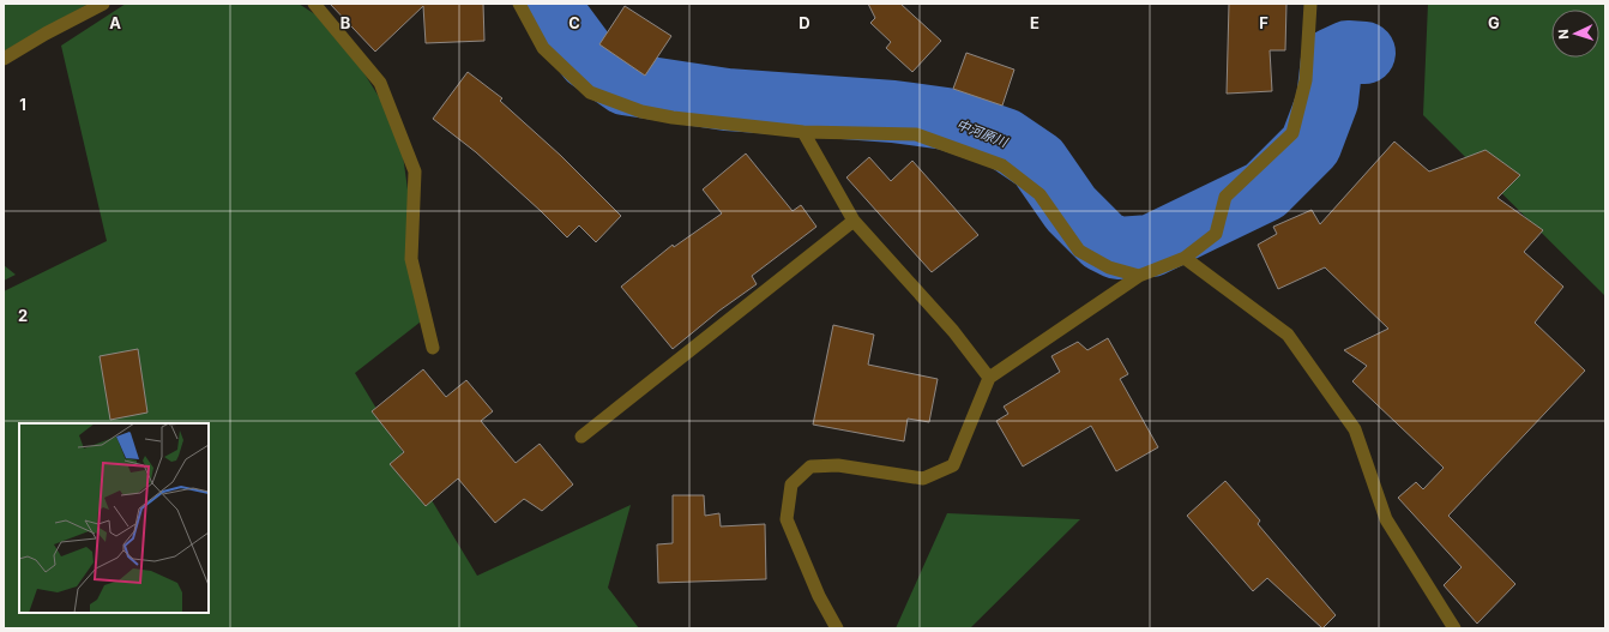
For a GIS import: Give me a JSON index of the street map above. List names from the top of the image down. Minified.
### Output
{"water":["中河原川"],"north":"left","grid":{"columns":["A","B","C","D","E","F","G"],"rows":["1","2"]}}
